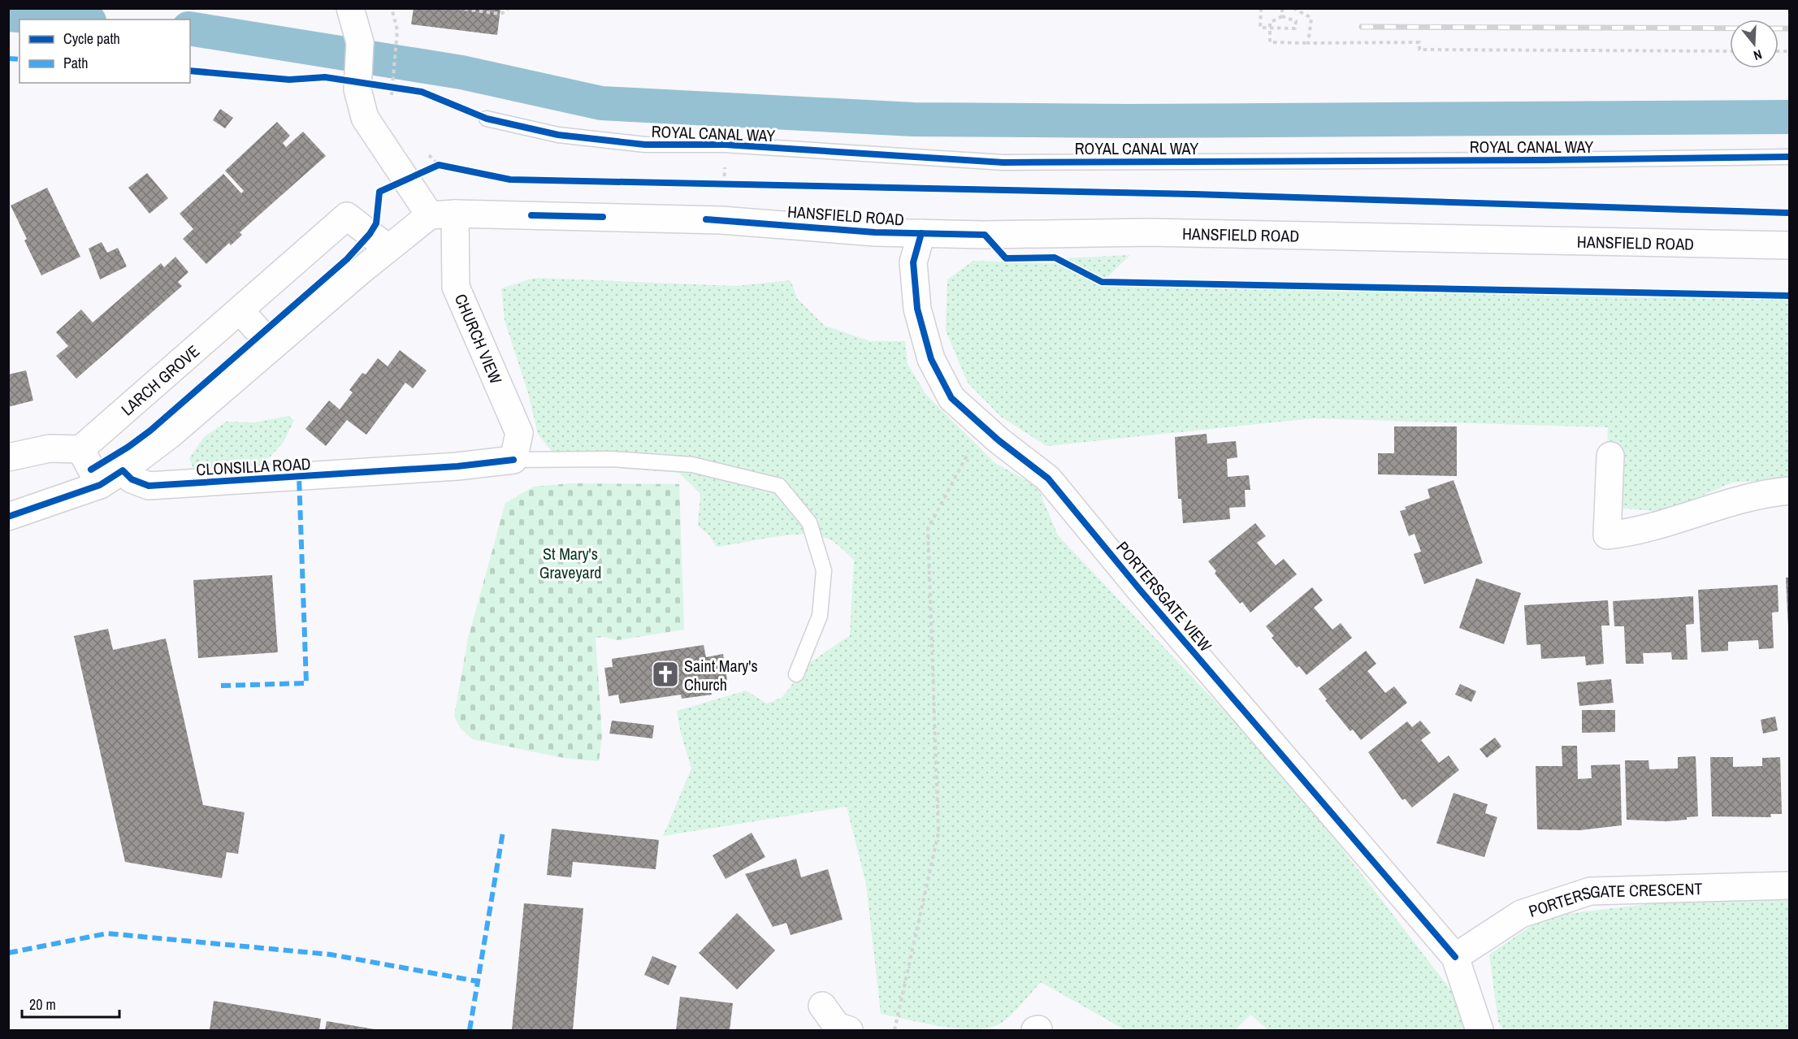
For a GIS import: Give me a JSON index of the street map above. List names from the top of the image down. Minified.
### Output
{"streets":{"street":["HANSFIELD ROAD","CHURCH VIEW","LARCH GROVE","CLONSILLA ROAD","PORTERSGATE VIEW","PORTERSGATE CRESCENT"],"lane":["ROYAL CANAL WAY"]},"crossings":[["HANSFIELD ROAD","CHURCH VIEW"],["HANSFIELD ROAD","PORTERSGATE VIEW"],["CHURCH VIEW","CLONSILLA ROAD"],["PORTERSGATE VIEW","PORTERSGATE CRESCENT"]],"parks":["St Mary's Graveyard"],"places":{"church":["Saint Mary's Church"]},"legend":["Cycle path","Path"],"scale_bar":"20 m","north":"bottom"}
